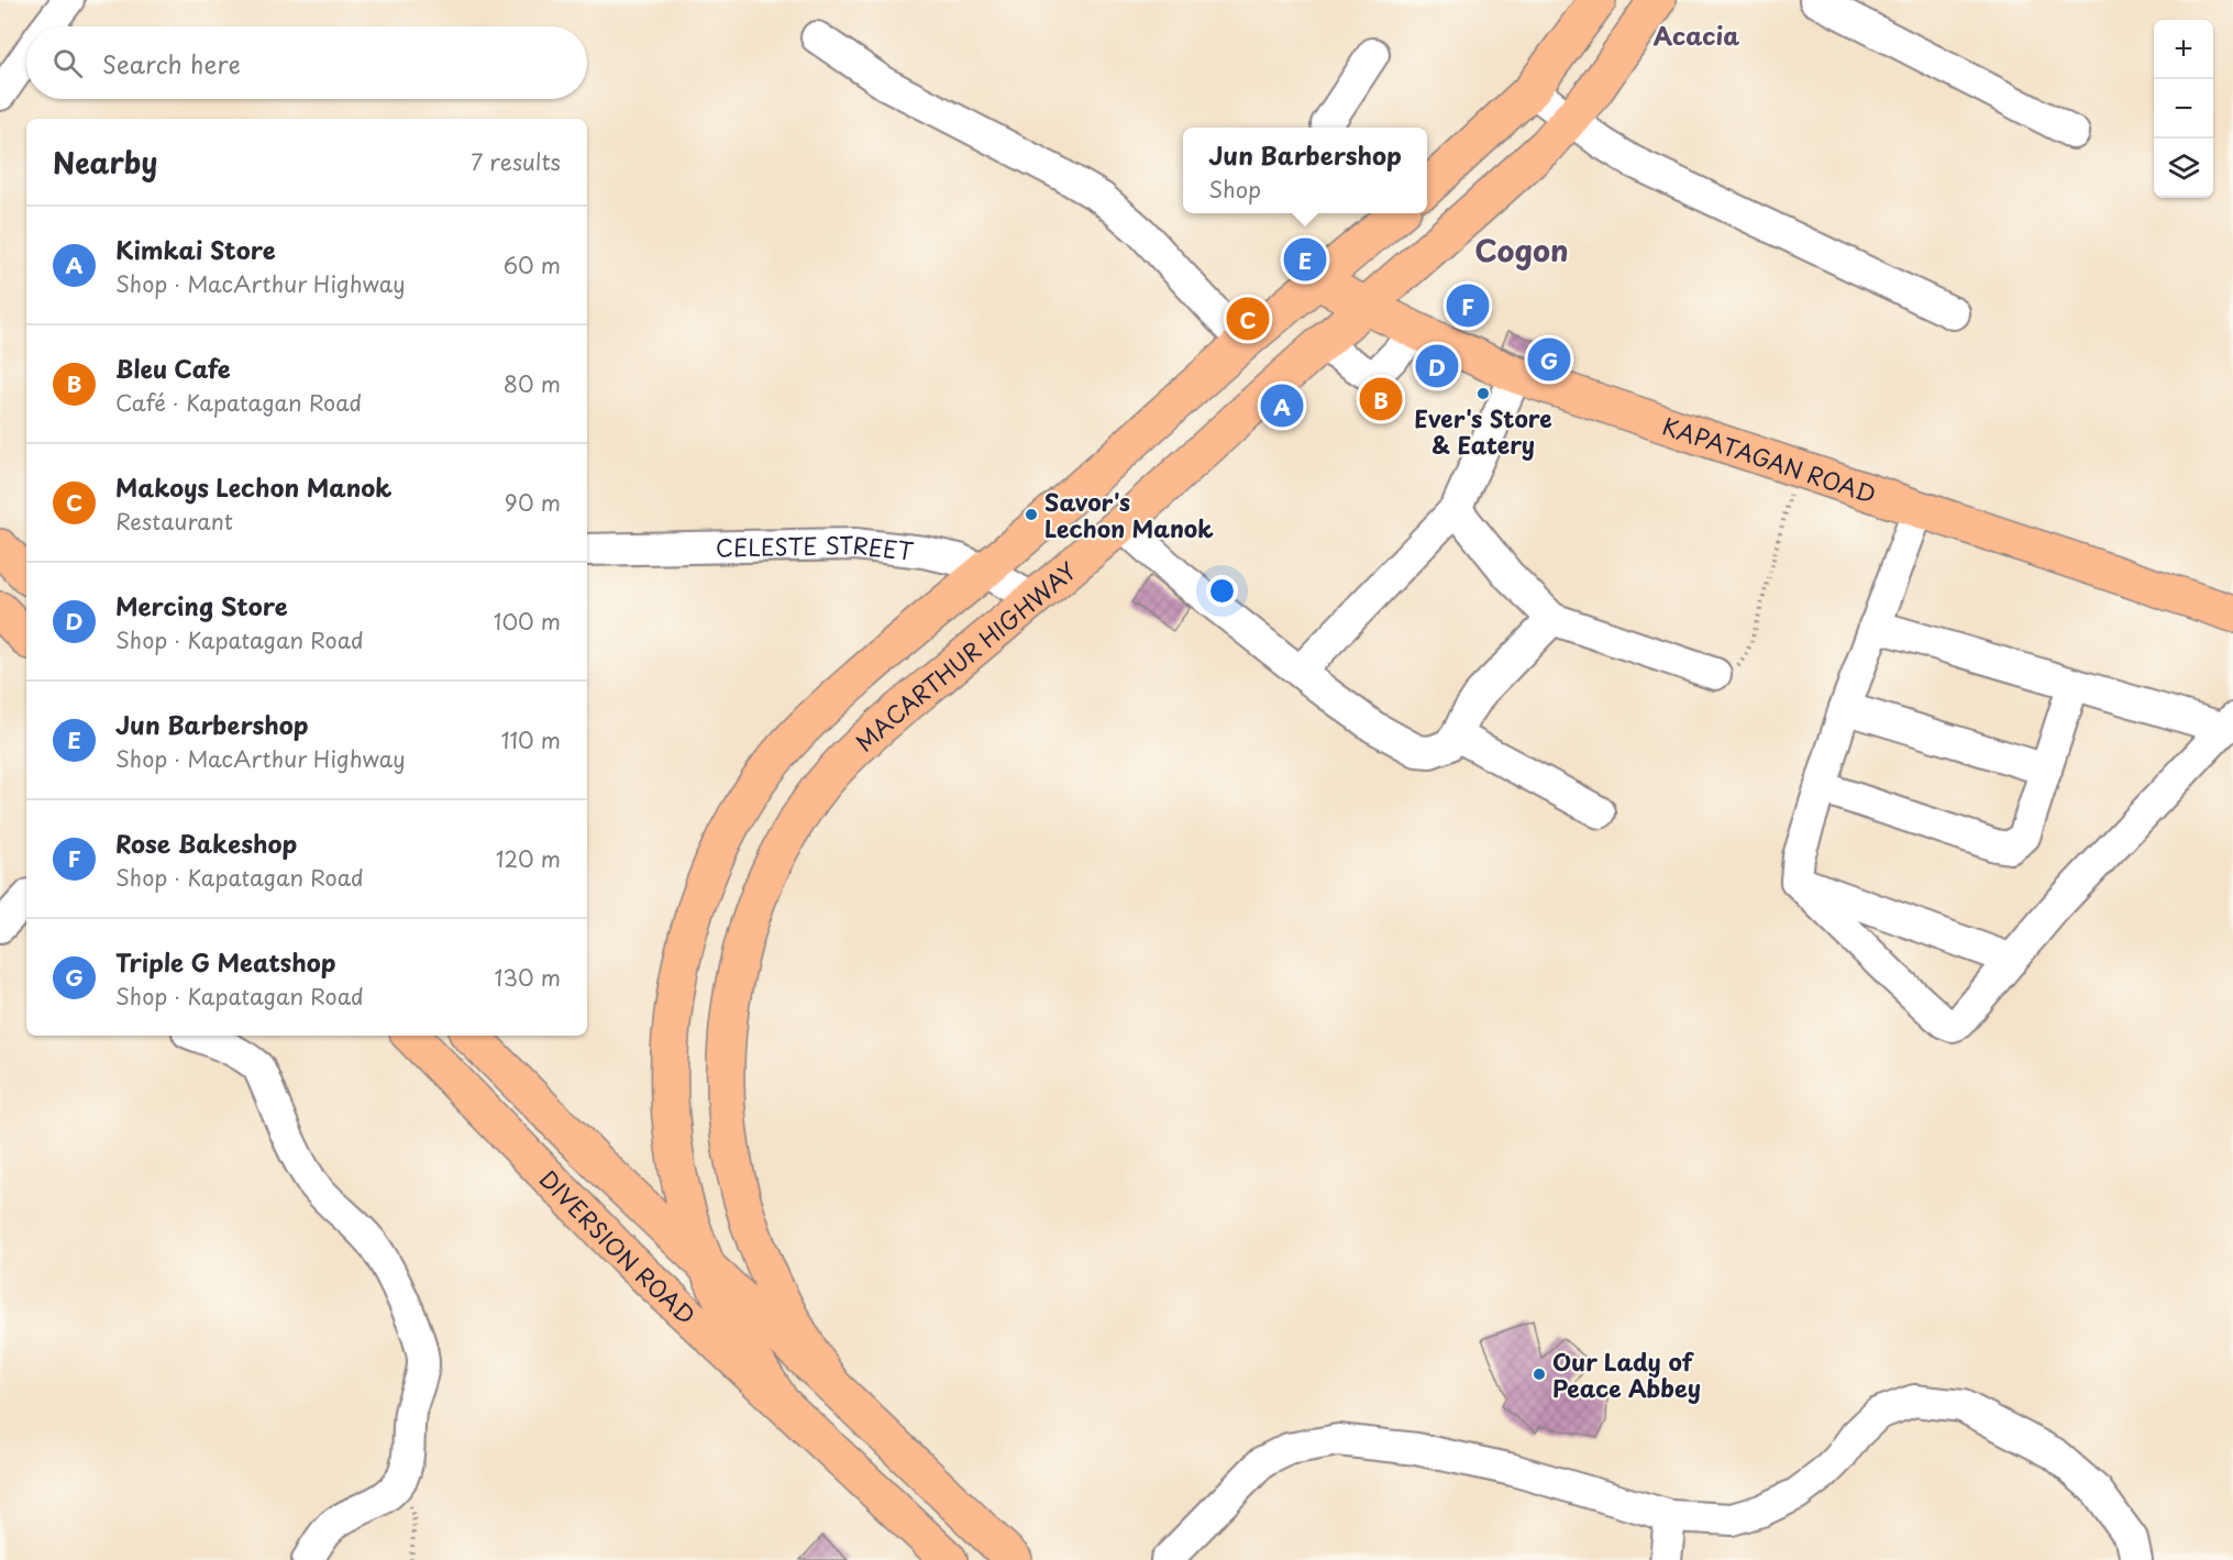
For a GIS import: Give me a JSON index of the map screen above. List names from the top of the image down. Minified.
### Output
{"streets":{"main road":["KAPATAGAN ROAD","MACARTHUR HIGHWAY","DIVERSION ROAD"],"street":["CELESTE STREET"]},"crossings":[["KAPATAGAN ROAD","MACARTHUR HIGHWAY"],["CELESTE STREET","MACARTHUR HIGHWAY"],["MACARTHUR HIGHWAY","DIVERSION ROAD"]],"districts":["Acacia","Cogon"],"places":["Ever's Store & Eatery","Savor's Lechon Manok","Our Lady of Peace Abbey"],"page":{"map_buttons":["+","−"],"search":"Search here","heading":["Nearby","7 results"],"popup":["Jun Barbershop","Shop"],"list":[{"mark":"A","name":"Kimkai Store","note":"Shop · MacArthur Highway","value":"60 m"},{"mark":"B","name":"Bleu Cafe","note":"Café · Kapatagan Road","value":"80 m"},{"mark":"C","name":"Makoys Lechon Manok","note":"Restaurant","value":"90 m"},{"mark":"D","name":"Mercing Store","note":"Shop · Kapatagan Road","value":"100 m"},{"mark":"E","name":"Jun Barbershop","note":"Shop · MacArthur Highway","value":"110 m"},{"mark":"F","name":"Rose Bakeshop","note":"Shop · Kapatagan Road","value":"120 m"},{"mark":"G","name":"Triple G Meatshop","note":"Shop · Kapatagan Road","value":"130 m"}],"pins":["E","F","C","G","D","B","A"]}}
